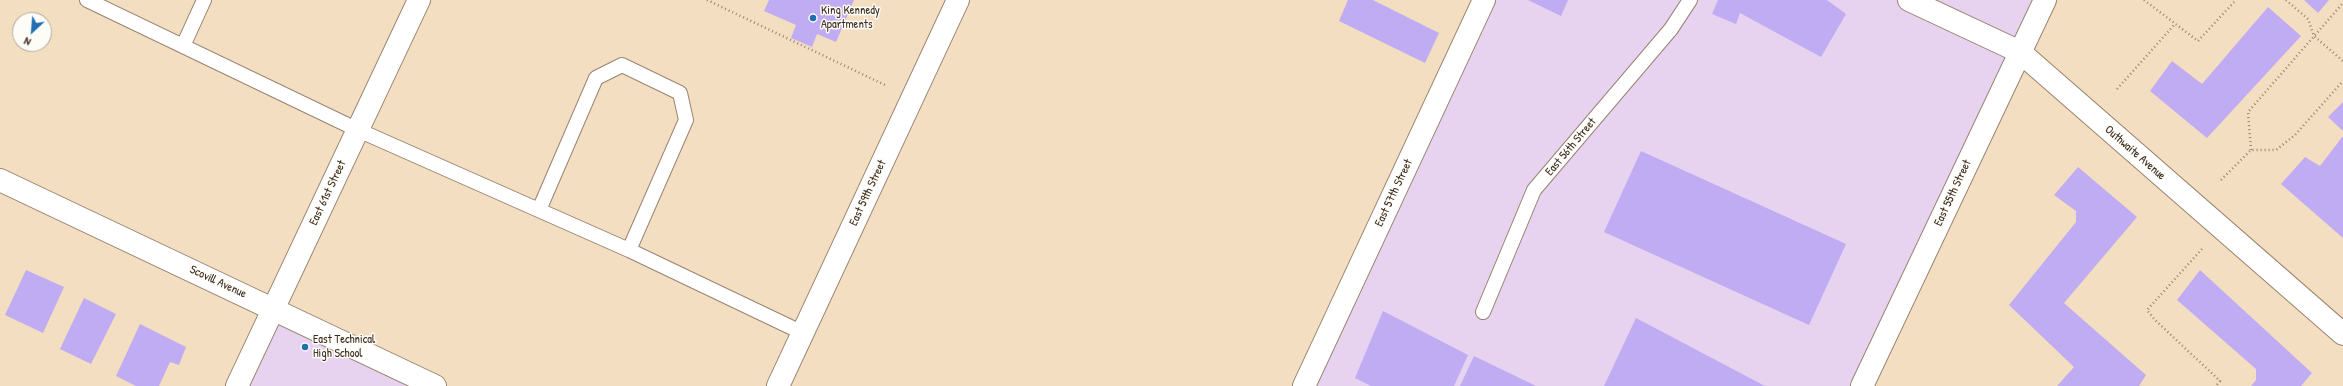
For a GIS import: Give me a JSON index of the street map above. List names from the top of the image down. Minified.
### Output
{"streets":{"street":["Outhwaite Avenue","East 61st Street","East 59th Street","East 57th Street","East 55th Street","Scovill Avenue"],"lane":["East 56th Street"]},"crossings":[["Outhwaite Avenue","East 55th Street"],["East 61st Street","Scovill Avenue"]],"places":["King Kennedy Apartments","East Technical High School"],"north":"bottom left"}
